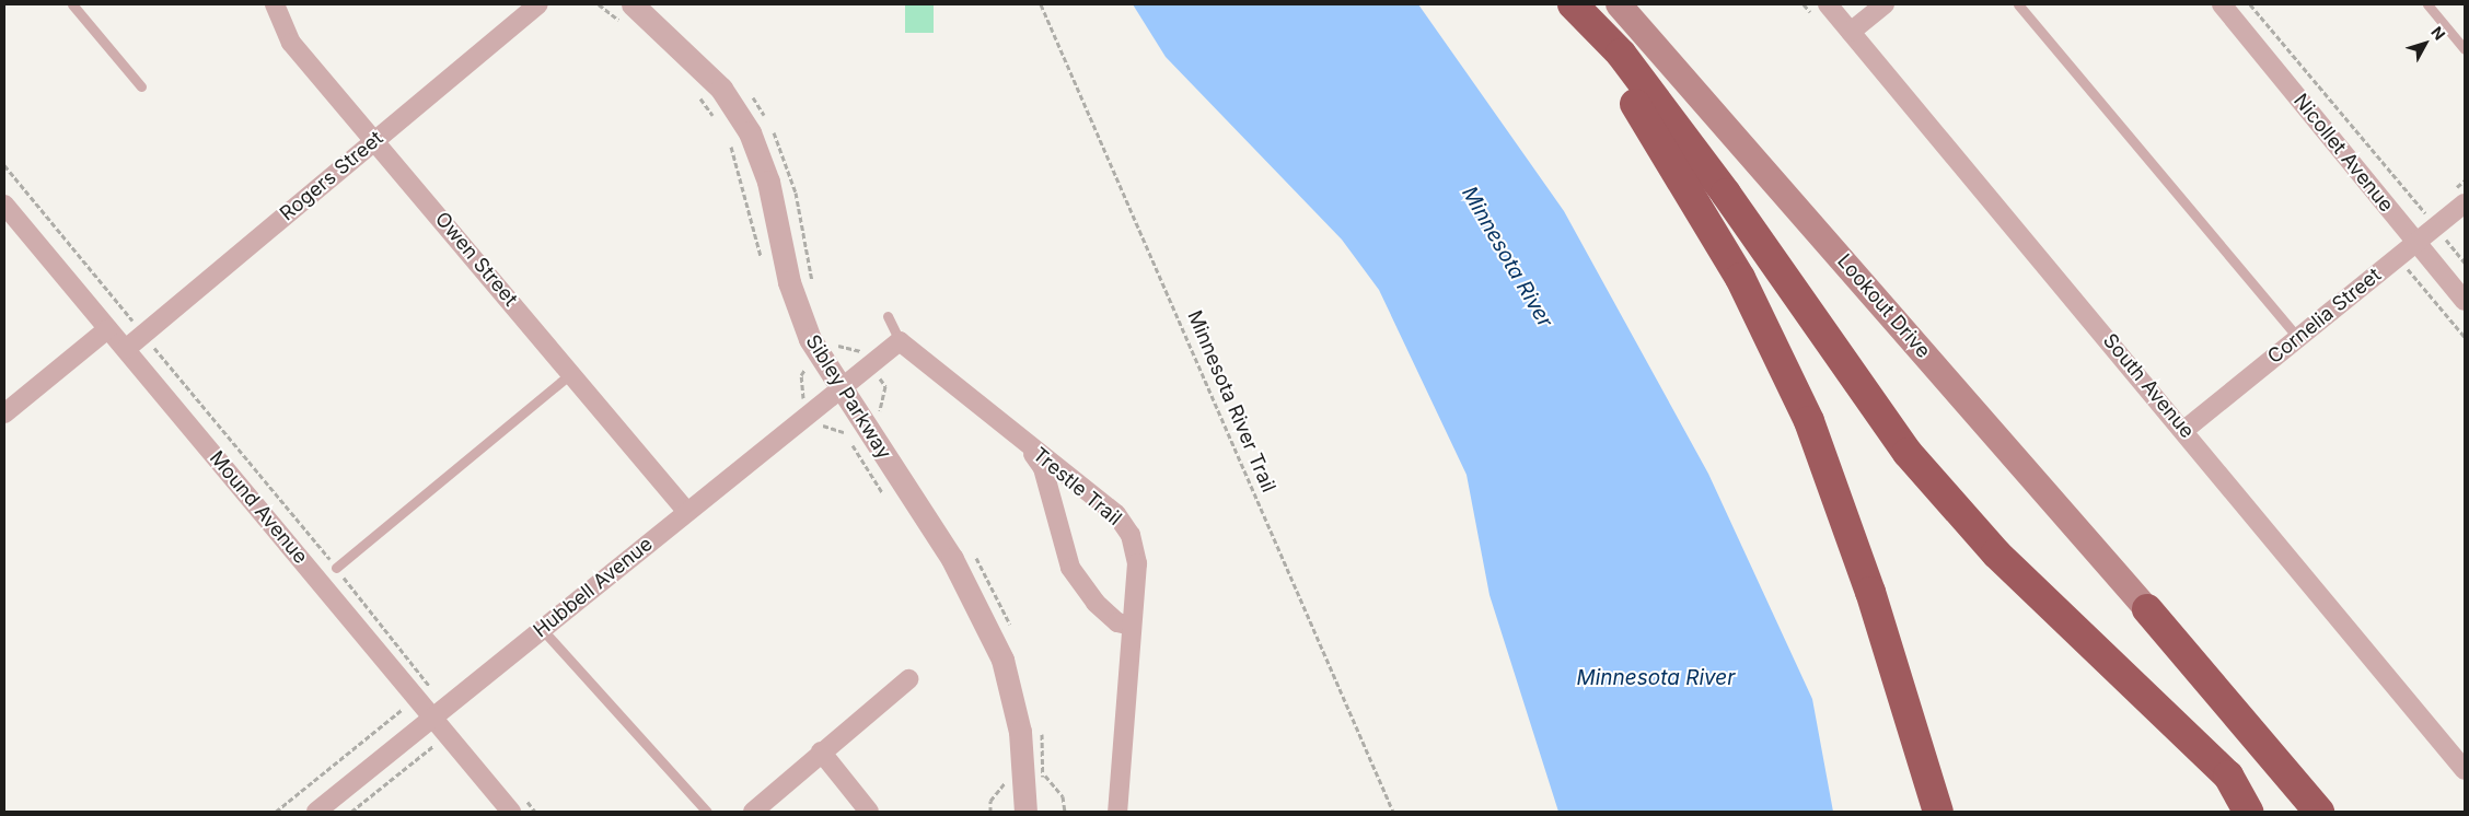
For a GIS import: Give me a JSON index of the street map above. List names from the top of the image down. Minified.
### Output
{"streets":{"main road":["Lookout Drive"],"street":["Nicollet Avenue","Rogers Street","Owen Street","Cornelia Street","South Avenue","Sibley Parkway","Trestle Trail","Mound Avenue","Hubbell Avenue"],"path":["Minnesota River Trail"]},"crossings":[["Nicollet Avenue","Cornelia Street"],["Rogers Street","Owen Street"],["Rogers Street","Mound Avenue"],["Owen Street","Hubbell Avenue"],["Cornelia Street","South Avenue"],["Sibley Parkway","Hubbell Avenue"],["Trestle Trail","Hubbell Avenue"],["Mound Avenue","Hubbell Avenue"]],"water":["Minnesota River"],"north":"top right"}
